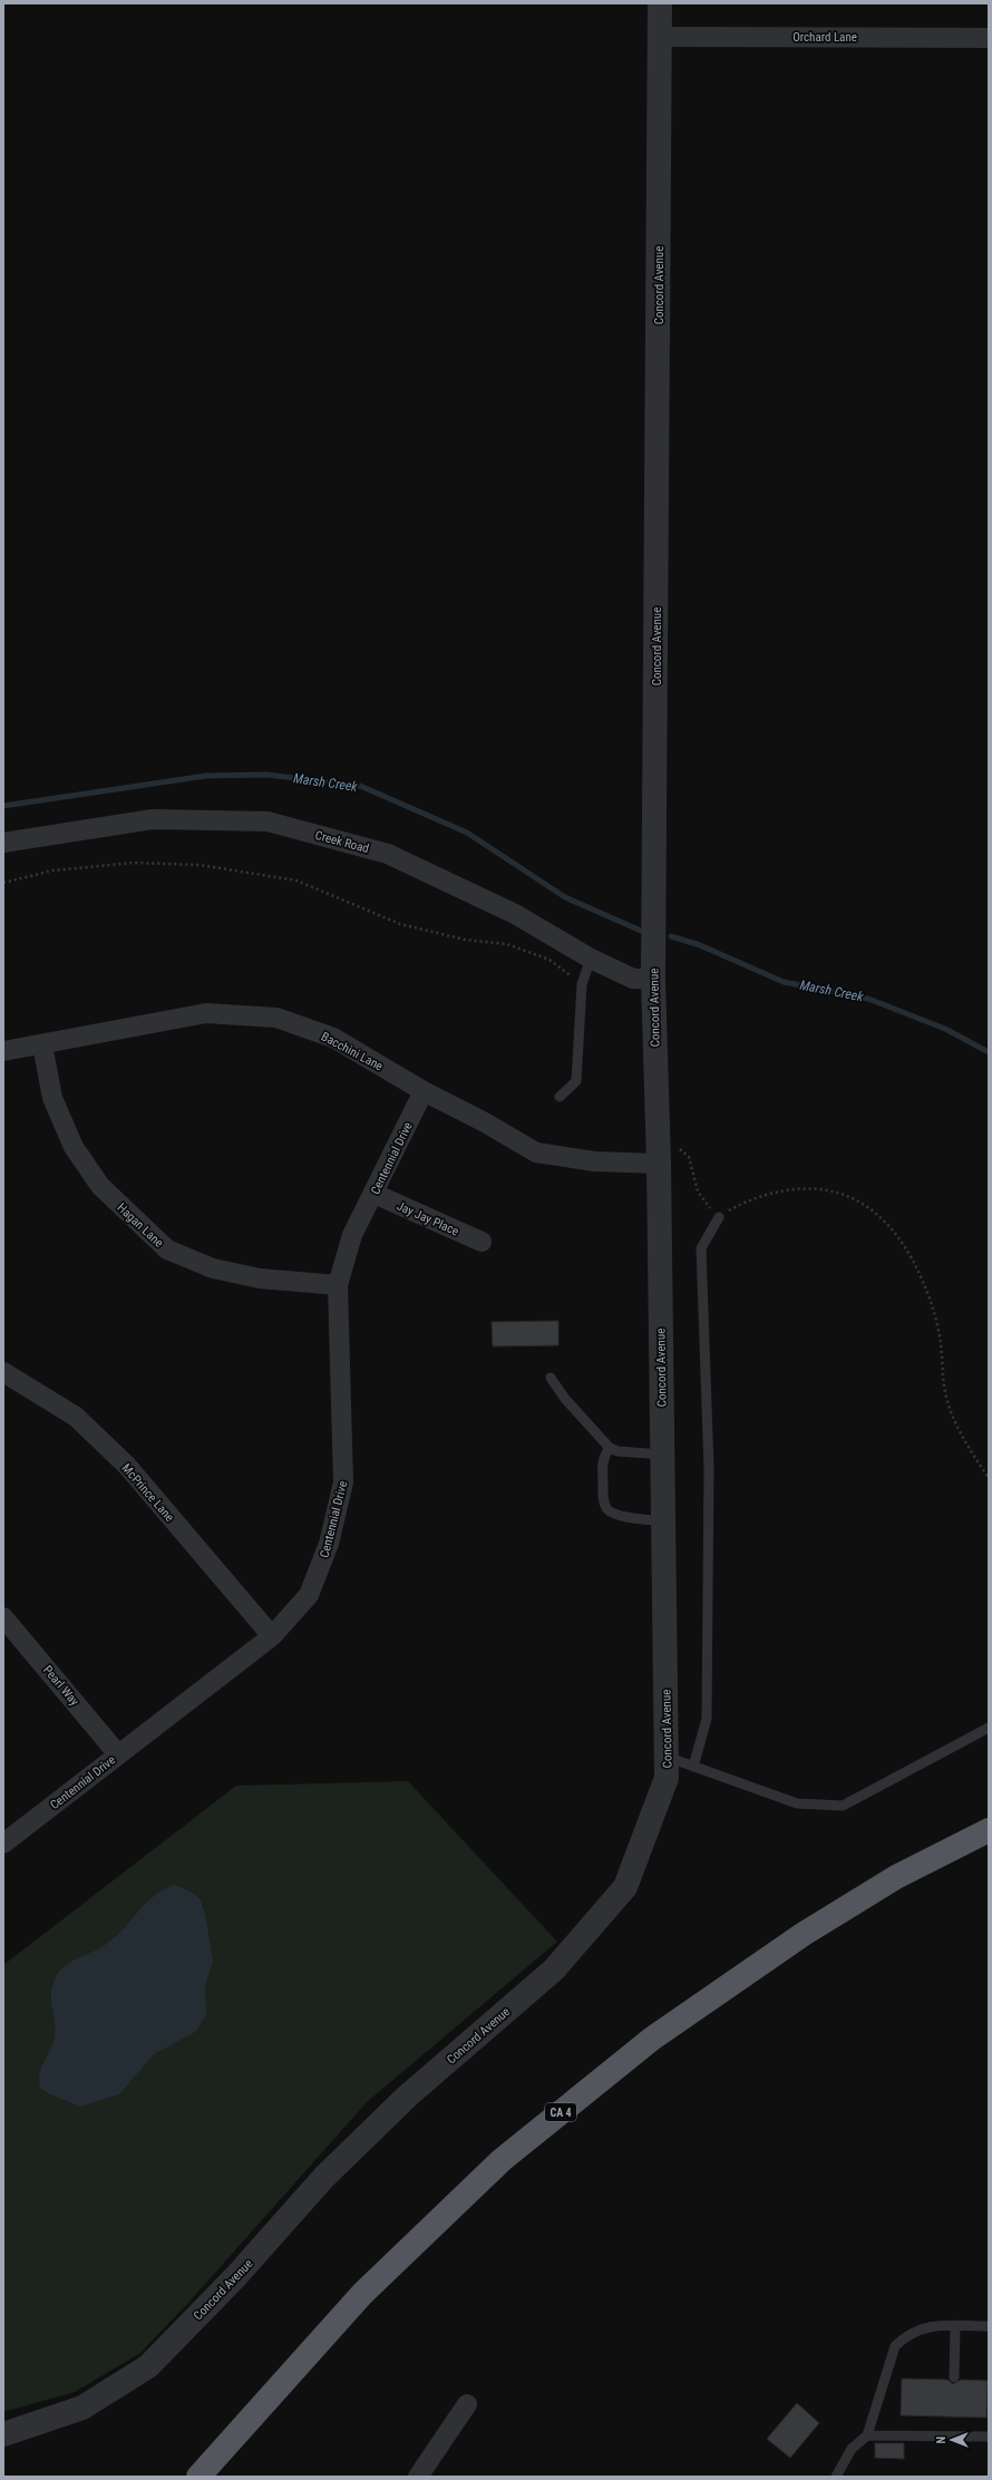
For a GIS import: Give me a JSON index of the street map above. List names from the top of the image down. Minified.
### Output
{"streets":{"highway":["CA 4"],"street":["Orchard Lane","Concord Avenue","Creek Road","Bacchini Lane","Centennial Drive","Jay Jay Place","Hagan Lane","McPrince Lane","Pearl Way"]},"crossings":[["Orchard Lane","Concord Avenue"],["Concord Avenue","Creek Road"],["Concord Avenue","Bacchini Lane"],["Bacchini Lane","Centennial Drive"],["Bacchini Lane","Hagan Lane"],["Centennial Drive","Jay Jay Place"],["Centennial Drive","Hagan Lane"],["Centennial Drive","McPrince Lane"],["Centennial Drive","Pearl Way"]],"water":["Marsh Creek"],"north":"left"}
